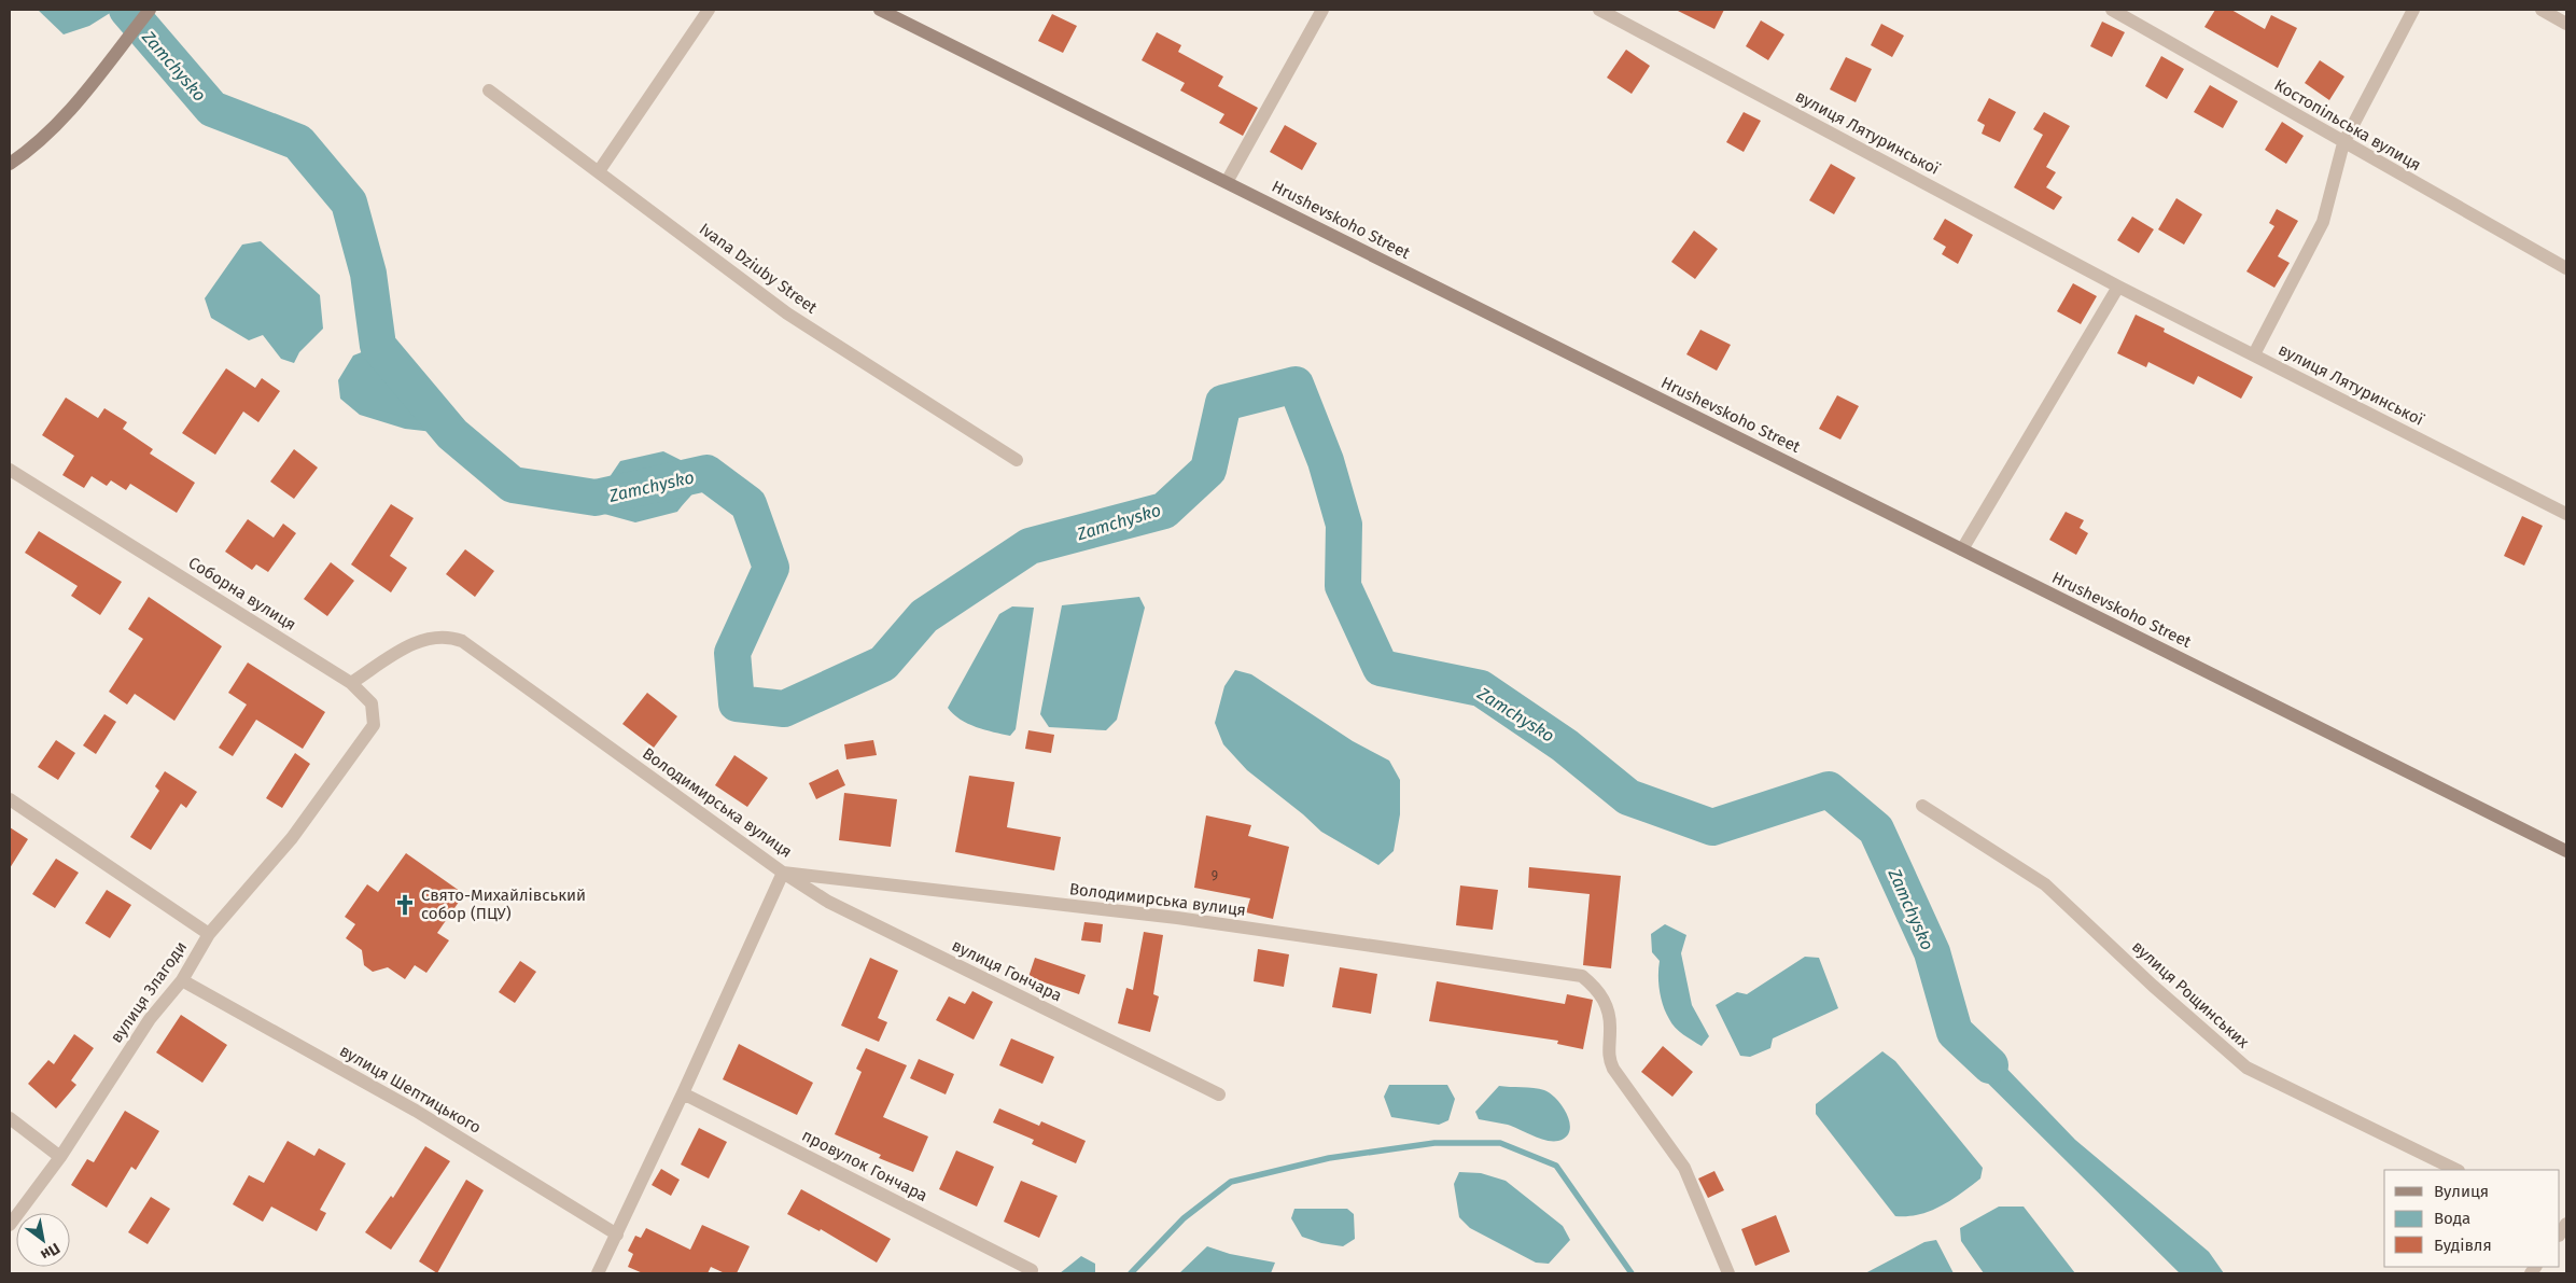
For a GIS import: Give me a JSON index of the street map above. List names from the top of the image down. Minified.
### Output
{"streets":{"street":["Костопільська вулиця","вулиця Лятуринської","Hrushevskoho Street","Ivana Dziuby Street","Соборна вулиця","Володимирська вулиця","вулиця Гончара","вулиця Злагоди","вулиця Рощинських","вулиця Шептицького","провулок Гончара"]},"crossings":[["Соборна вулиця","Володимирська вулиця"],["Соборна вулиця","вулиця Злагоди"],["Володимирська вулиця","вулиця Гончара"],["Володимирська вулиця","вулиця Злагоди"],["вулиця Злагоди","вулиця Шептицького"]],"water":["Zamchysko"],"places":{"church":["Свято-Михайлівський собор (ПЦУ)"]},"house_numbers":["9"],"legend":["Вулиця","Вода","Будівля"],"north":"bottom right"}
